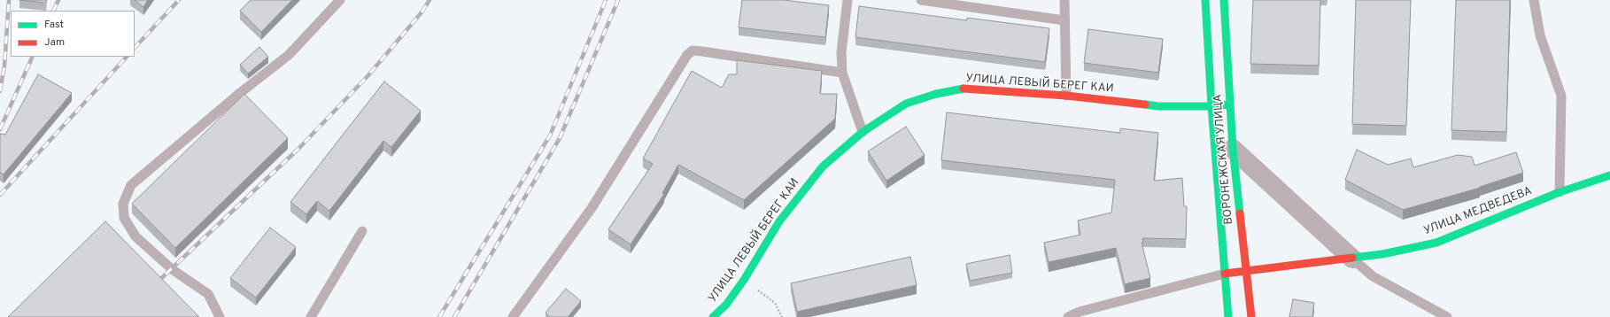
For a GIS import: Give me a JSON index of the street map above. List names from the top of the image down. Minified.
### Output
{"streets":{"street":["УЛИЦА ЛЕВЫЙ БЕРЕГ КАИ","ВОРОНЕЖСКАЯ УЛИЦА","УЛИЦА МЕДВЕДЕВА"]},"crossings":[["УЛИЦА ЛЕВЫЙ БЕРЕГ КАИ","ВОРОНЕЖСКАЯ УЛИЦА"],["ВОРОНЕЖСКАЯ УЛИЦА","УЛИЦА МЕДВЕДЕВА"]],"legend":["Fast","Jam"]}
